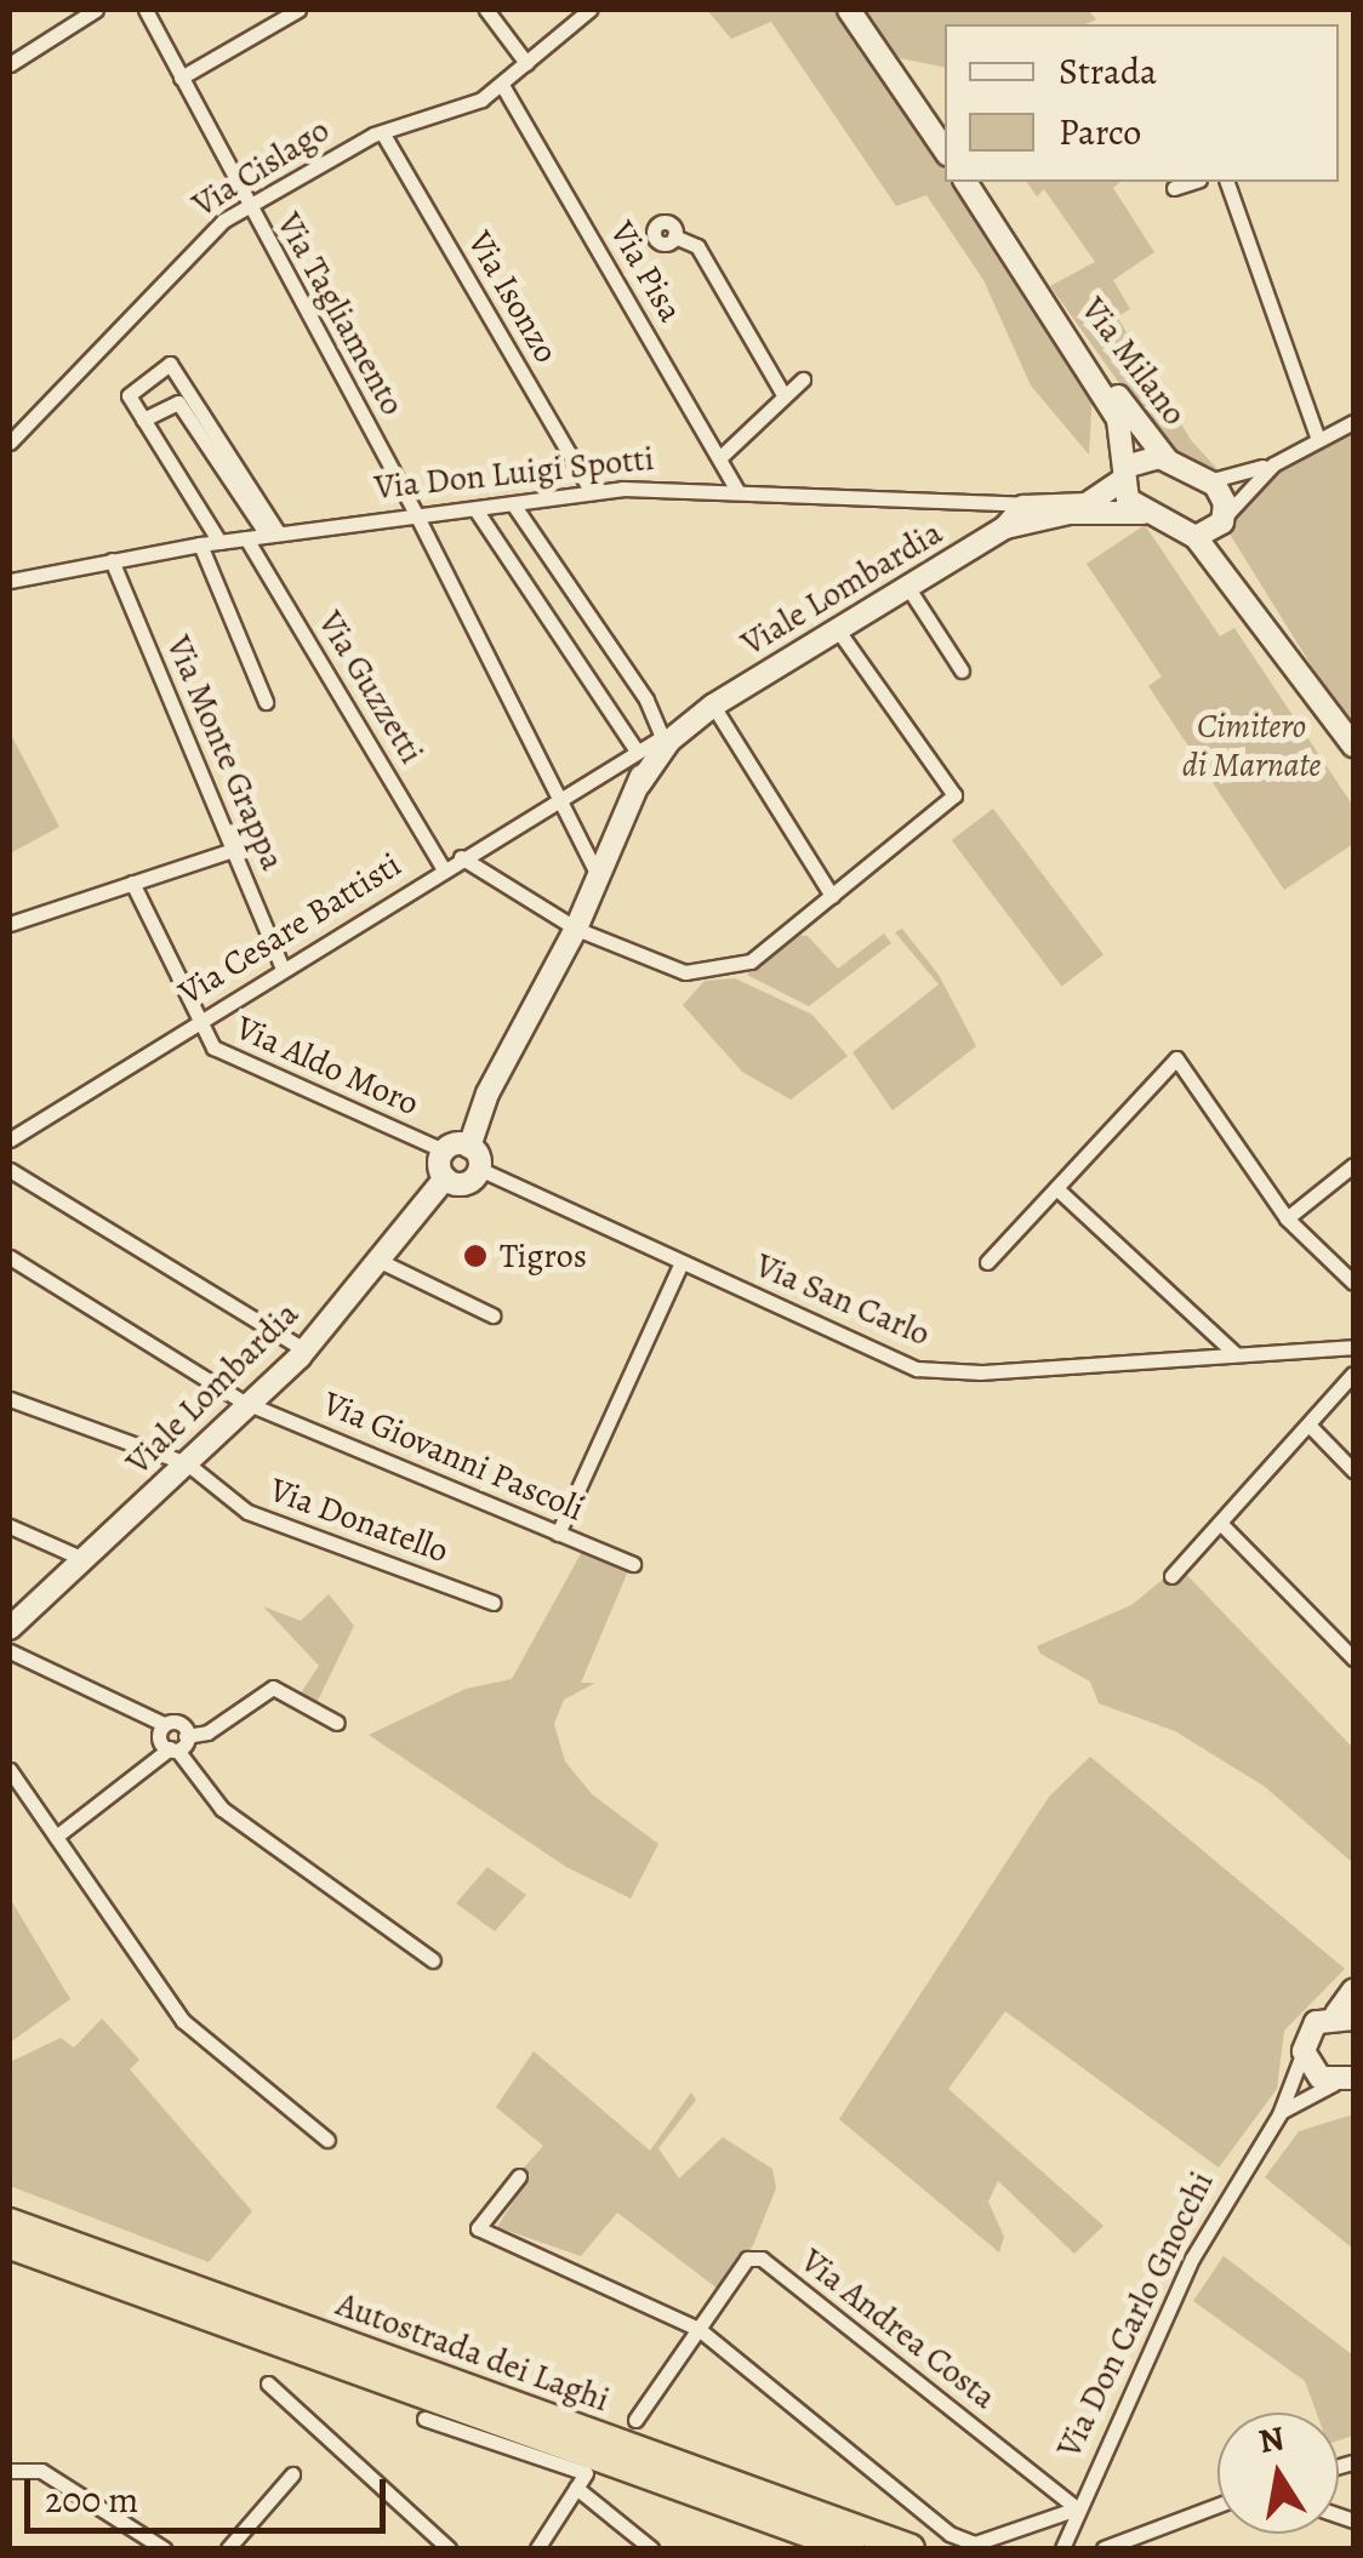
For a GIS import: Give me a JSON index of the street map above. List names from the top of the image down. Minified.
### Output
{"streets":{"highway":["Autostrada dei Laghi"],"street":["Via Cislago","Via Pisa","Via Isonzo","Via Tagliamento","Via Milano","Via Don Luigi Spotti","Viale Lombardia","Via Guzzetti","Via Monte Grappa","Via Cesare Battisti","Via Aldo Moro","Via San Carlo","Via Giovanni Pascoli","Via Donatello","Via Don Carlo Gnocchi","Via Andrea Costa"]},"crossings":[["Via Cislago","Via Pisa"],["Via Cislago","Via Isonzo"],["Via Cislago","Via Tagliamento"],["Via Pisa","Via Don Luigi Spotti"],["Via Isonzo","Via Don Luigi Spotti"],["Via Tagliamento","Via Don Luigi Spotti"],["Via Tagliamento","Viale Lombardia"],["Via Tagliamento","Via Cesare Battisti"],["Via Milano","Via Don Luigi Spotti"],["Via Don Luigi Spotti","Viale Lombardia"],["Via Don Luigi Spotti","Via Guzzetti"],["Via Don Luigi Spotti","Via Monte Grappa"],["Viale Lombardia","Via Cesare Battisti"],["Viale Lombardia","Via San Carlo"],["Viale Lombardia","Via Giovanni Pascoli"],["Viale Lombardia","Via Donatello"],["Via Guzzetti","Via Cesare Battisti"],["Via Monte Grappa","Via Cesare Battisti"],["Via Cesare Battisti","Via Aldo Moro"],["Via Don Carlo Gnocchi","Via Andrea Costa"]],"parks":["Cimitero di Marnate"],"places":["Tigros"],"legend":["Strada","Parco"],"scale_bar":"200 m","north":"top"}
